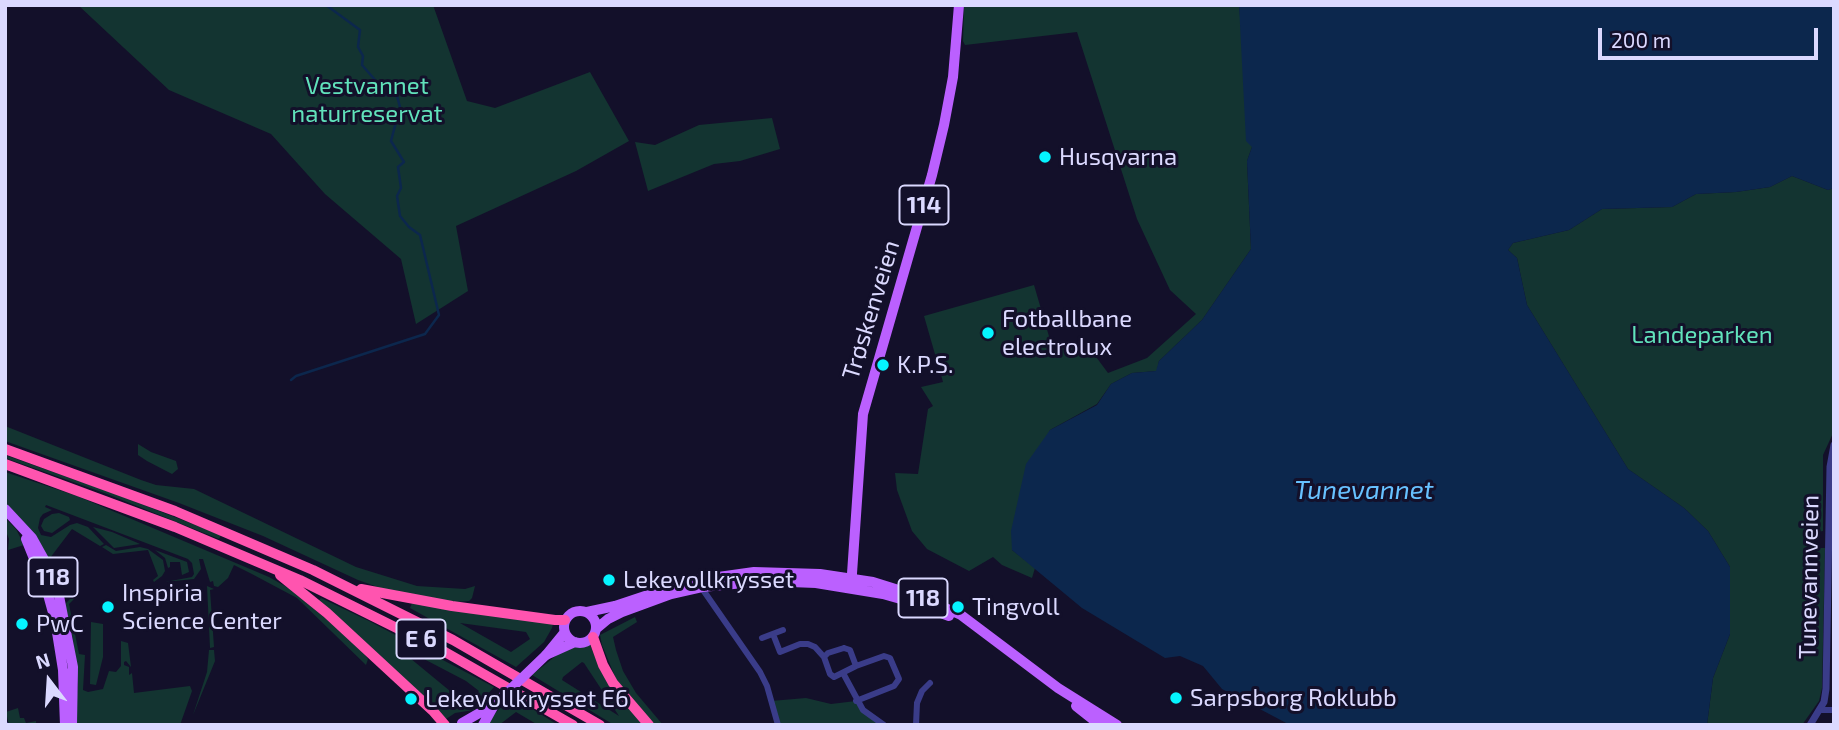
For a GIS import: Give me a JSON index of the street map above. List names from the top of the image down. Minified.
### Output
{"streets":{"highway":["E 6"],"main road":["114","Trøskenveien","118"],"street":["Tunevannveien"]},"crossings":[["Trøskenveien","118"]],"water":["Tunevannet"],"parks":["Vestvannet naturreservat","Landeparken"],"places":["Husqvarna","Fotballbane electrolux","K.P.S.","Lekevollkrysset","Inspiria Science Center","Tingvoll","PwC","Sarpsborg Roklubb","Lekevollkrysset E6"],"scale_bar":"200 m","north":"top"}
